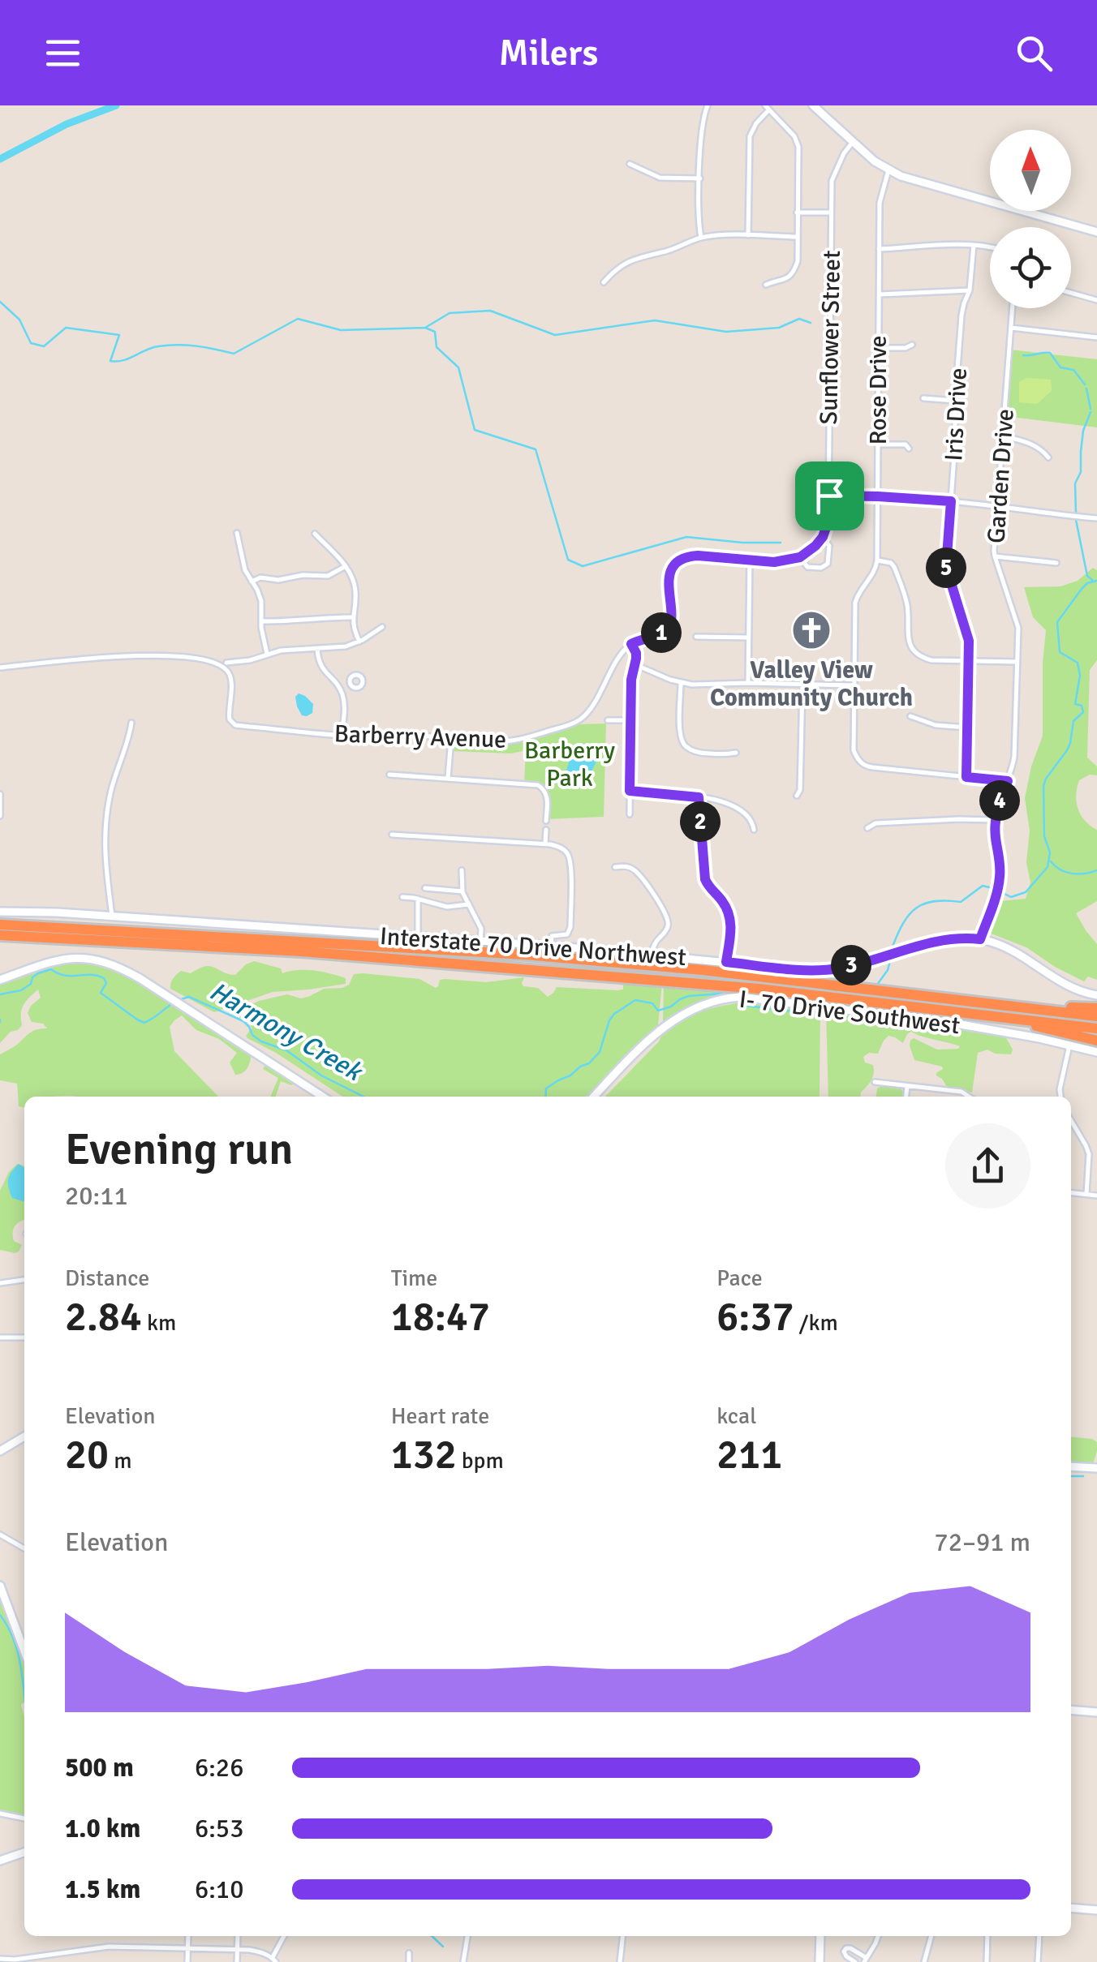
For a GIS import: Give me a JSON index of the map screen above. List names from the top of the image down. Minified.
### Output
{"streets":{"street":["Sunflower Street","Rose Drive","Iris Drive","Garden Drive","Barberry Avenue","Interstate 70 Drive Northwest","I- 70 Drive Southwest"]},"crossings":[["Rose Drive","Iris Drive"],["Garden Drive","Interstate 70 Drive Northwest"]],"water":["Harmony Creek"],"parks":["Barberry Park"],"places":{"church":["Valley View Community Church"]},"north":"top","page":{"header":"Milers","pins":["5","1","4","2","3"],"heading":["Evening run","20:11"],"stats":[["Distance","2.84 km"],["Time","18:47"],["Pace","6:37 /km"],["Elevation","20 m"],["Heart rate","132 bpm"],["kcal","211"]],"chart":["Elevation","72–91 m"],"list":[{"name":"500 m","note":"6:26"},{"name":"1.0 km","note":"6:53"},{"name":"1.5 km","note":"6:10"}]}}
